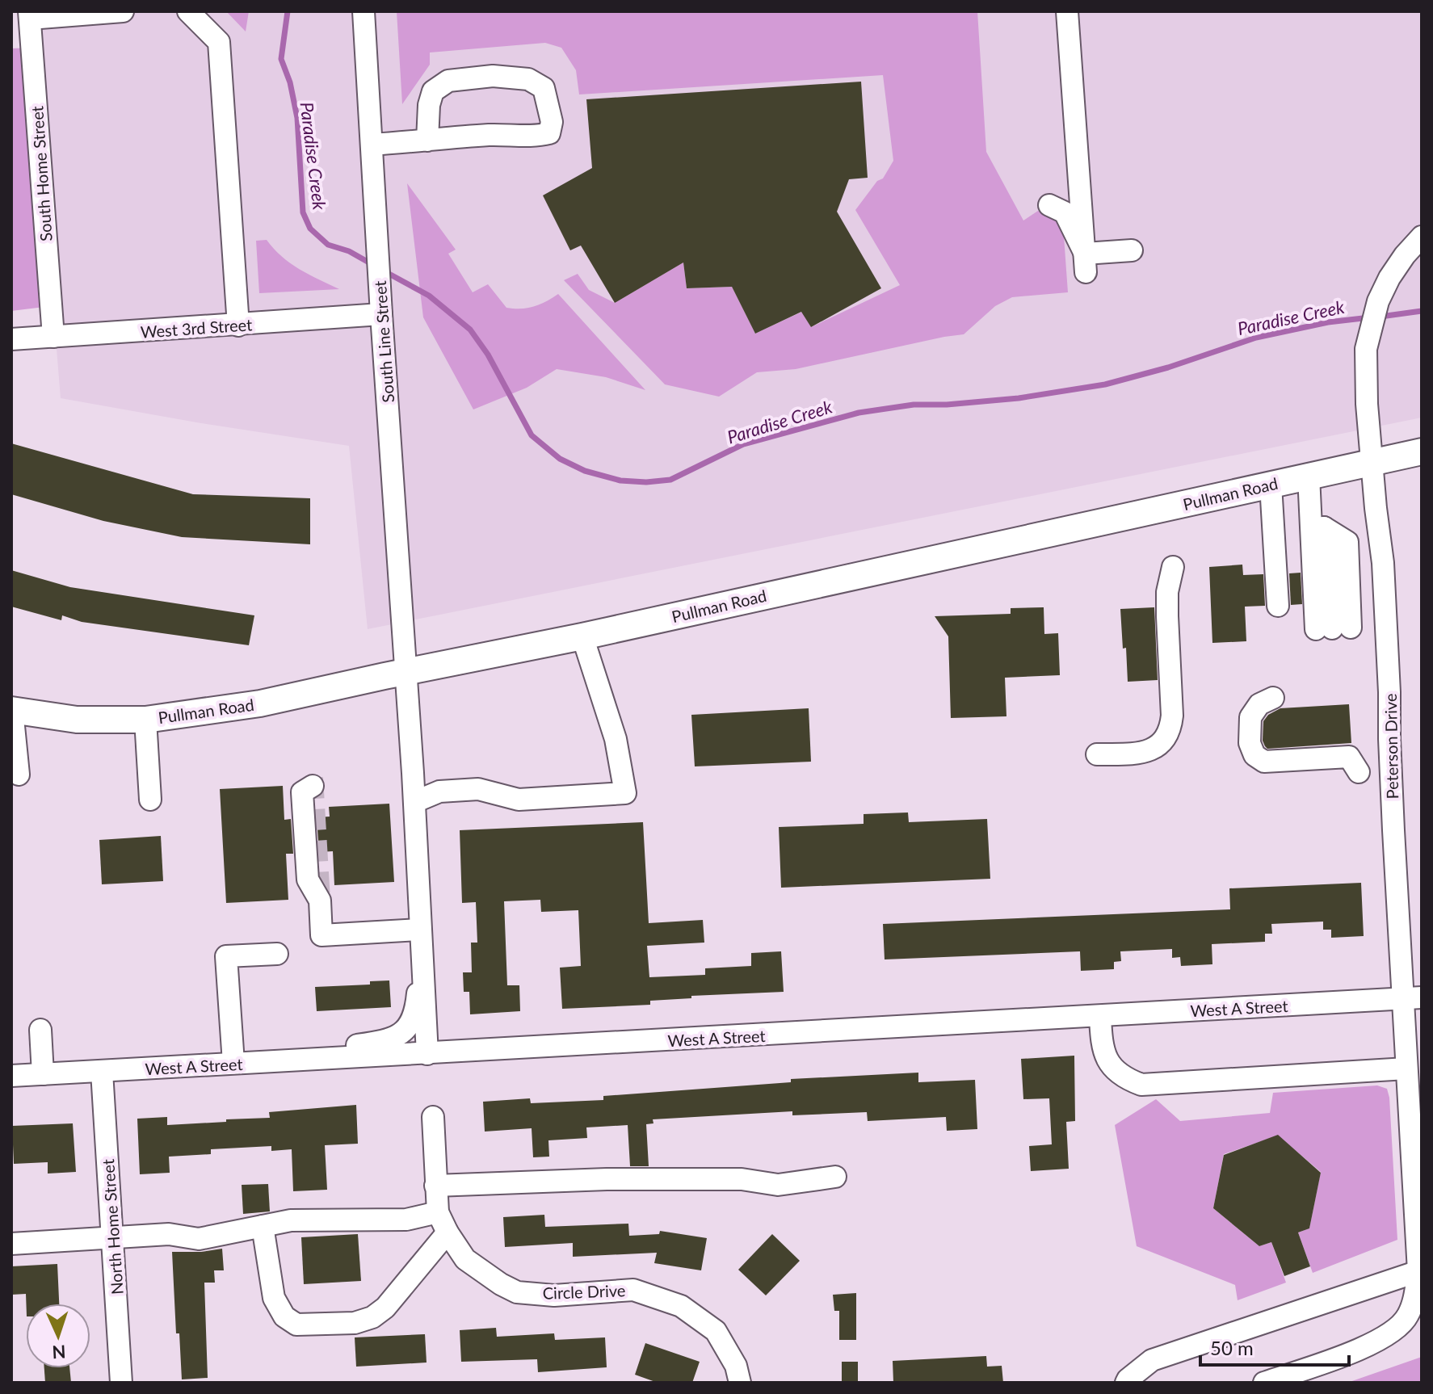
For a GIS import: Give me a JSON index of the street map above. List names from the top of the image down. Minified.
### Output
{"streets":{"main road":["Pullman Road"],"street":["South Home Street","West 3rd Street","South Line Street","Peterson Drive","West A Street","North Home Street","Circle Drive"]},"crossings":[["South Home Street","West 3rd Street"],["West 3rd Street","South Line Street"],["South Line Street","Pullman Road"],["Pullman Road","Peterson Drive"],["Peterson Drive","West A Street"],["West A Street","North Home Street"]],"water":["Paradise Creek"],"scale_bar":"50 m","north":"bottom"}
